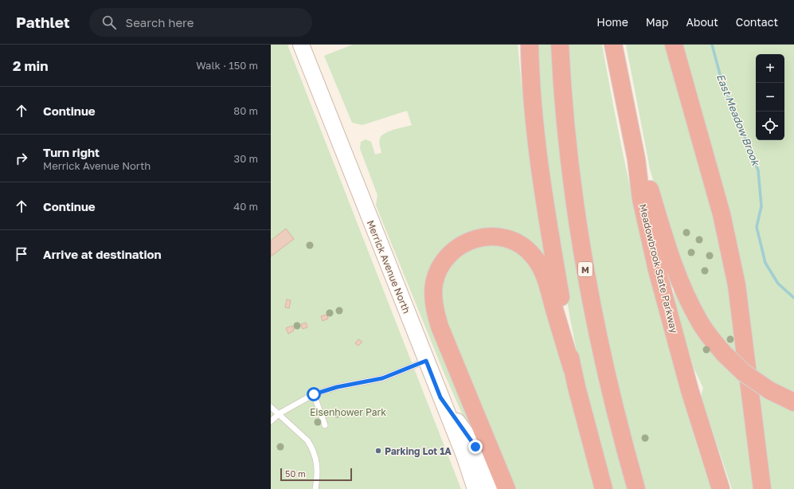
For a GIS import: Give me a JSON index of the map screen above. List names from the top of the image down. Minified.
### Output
{"streets":{"highway":["Meadowbrook State Parkway","M"],"main road":["Merrick Avenue North"]},"water":["East Meadow Brook"],"parks":["Eisenhower Park"],"places":["Parking Lot 1A"],"scale_bar":"50 m","page":{"header":"Pathlet","search":"Search here","nav":["Home","Map","About","Contact"],"heading":["2 min","Walk · 150 m"],"map_buttons":["+","−"],"list":[["Continue","80 m"],["Turn right","Merrick Avenue North","30 m"],["Continue","40 m"],"Arrive at destination"],"scale":"50 m"}}
